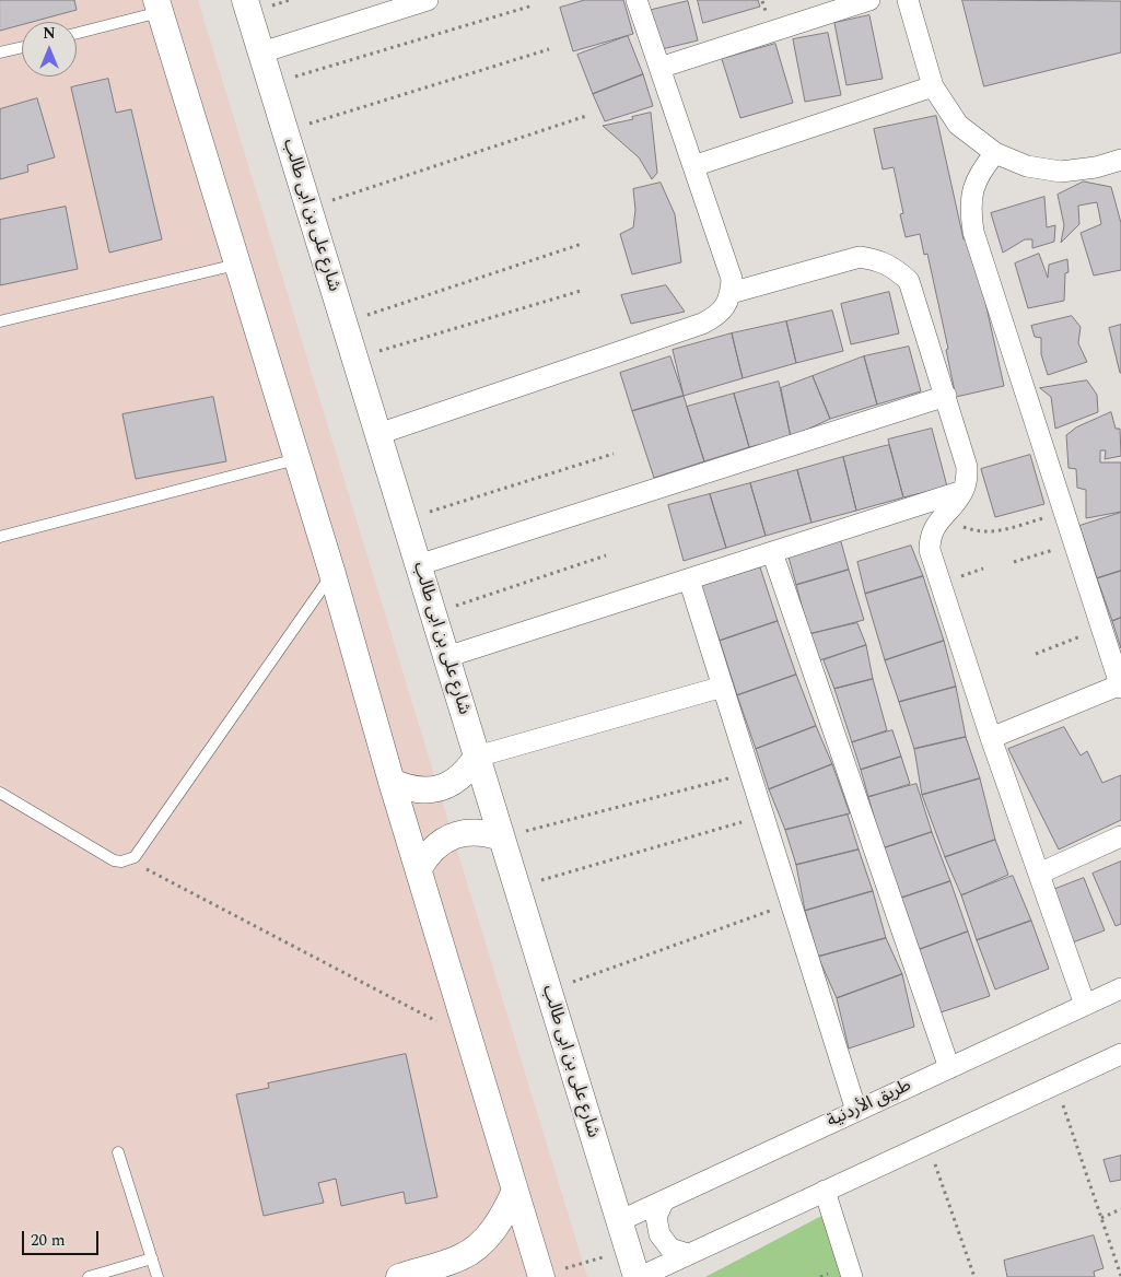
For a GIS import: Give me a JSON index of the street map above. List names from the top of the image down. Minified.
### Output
{"streets":{"street":["شارع على بن ابى طالب","طريق الأردنية"]},"crossings":[["شارع على بن ابى طالب","طريق الأردنية"]],"scale_bar":"20 m","north":"top"}
